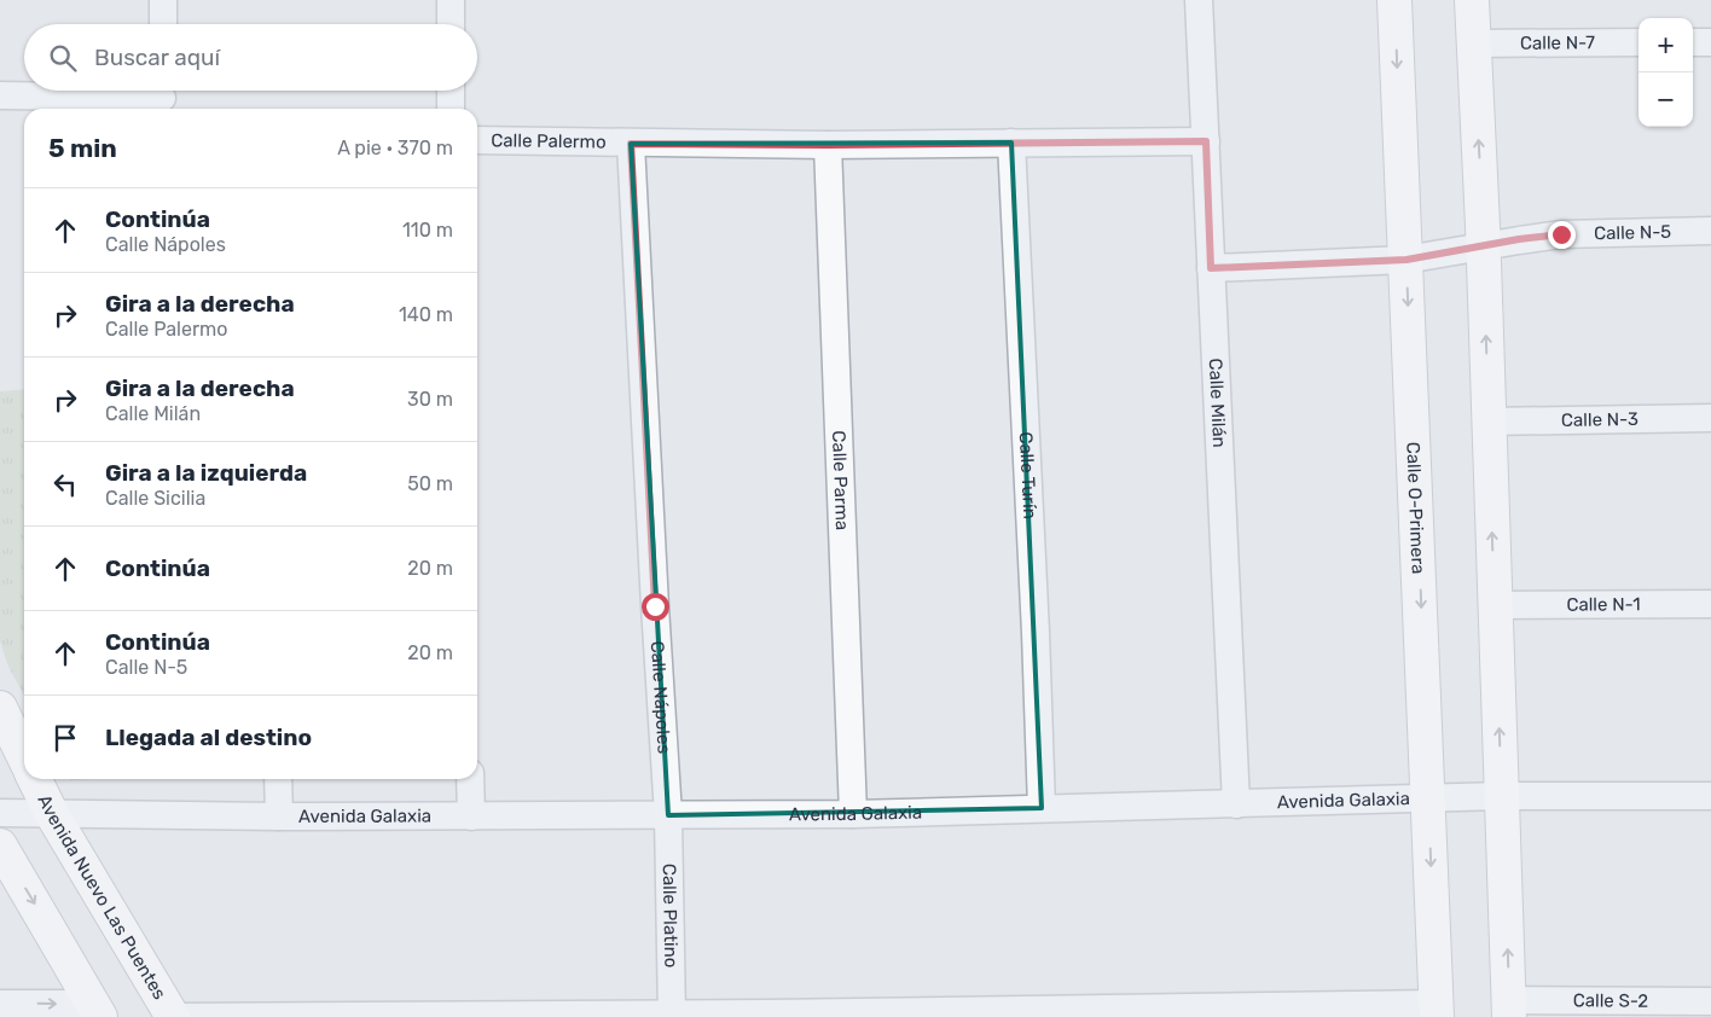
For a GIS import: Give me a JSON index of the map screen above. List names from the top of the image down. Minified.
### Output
{"streets":{"street":["Calle N-7","Calle Palermo","Calle N-5","Calle Milán","Calle N-3","Calle Turín","Calle Parma","Calle O-Primera","Calle N-1","Calle Nápoles","Avenida Galaxia","Avenida Nuevo Las Puentes","Calle Platino","Calle S-2"]},"crossings":[["Calle Palermo","Calle Milán"],["Calle Palermo","Calle Turín"],["Calle Palermo","Calle Parma"],["Calle Palermo","Calle Nápoles"],["Calle N-5","Calle Milán"],["Calle N-5","Calle O-Primera"],["Calle Milán","Avenida Galaxia"],["Calle Turín","Avenida Galaxia"],["Calle Parma","Avenida Galaxia"],["Calle O-Primera","Avenida Galaxia"],["Calle Nápoles","Avenida Galaxia"],["Calle Nápoles","Calle Platino"],["Avenida Galaxia","Avenida Nuevo Las Puentes"],["Avenida Galaxia","Calle Platino"]],"page":{"map_buttons":["+","−"],"search":"Buscar aquí","heading":["5 min","A pie · 370 m"],"list":[["Continúa","Calle Nápoles","110 m"],["Gira a la derecha","Calle Palermo","140 m"],["Gira a la derecha","Calle Milán","30 m"],["Gira a la izquierda","Calle Sicilia","50 m"],["Continúa","20 m"],["Continúa","Calle N-5","20 m"],"Llegada al destino"]}}
